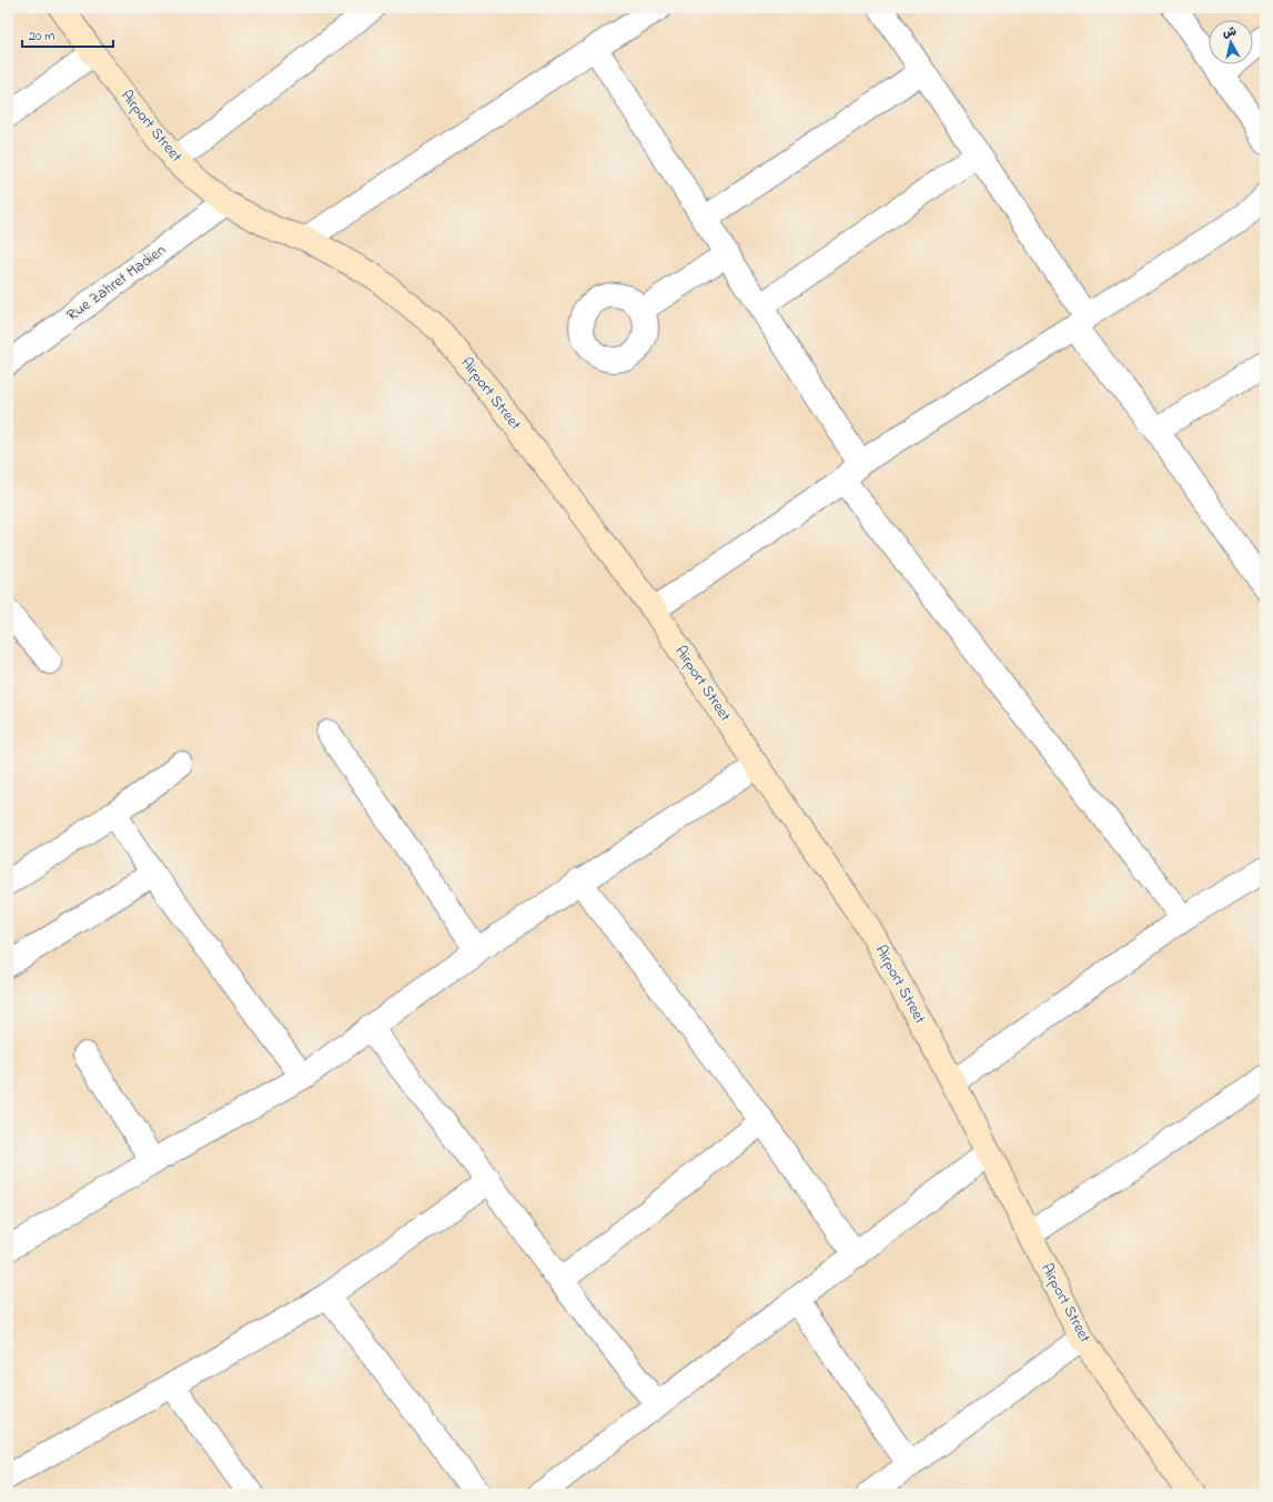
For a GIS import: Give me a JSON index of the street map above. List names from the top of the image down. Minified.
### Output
{"streets":{"street":["Airport Street","Rue Zahret Madien"]},"crossings":[["Airport Street","Rue Zahret Madien"]],"scale_bar":"20 m","north":"top"}
